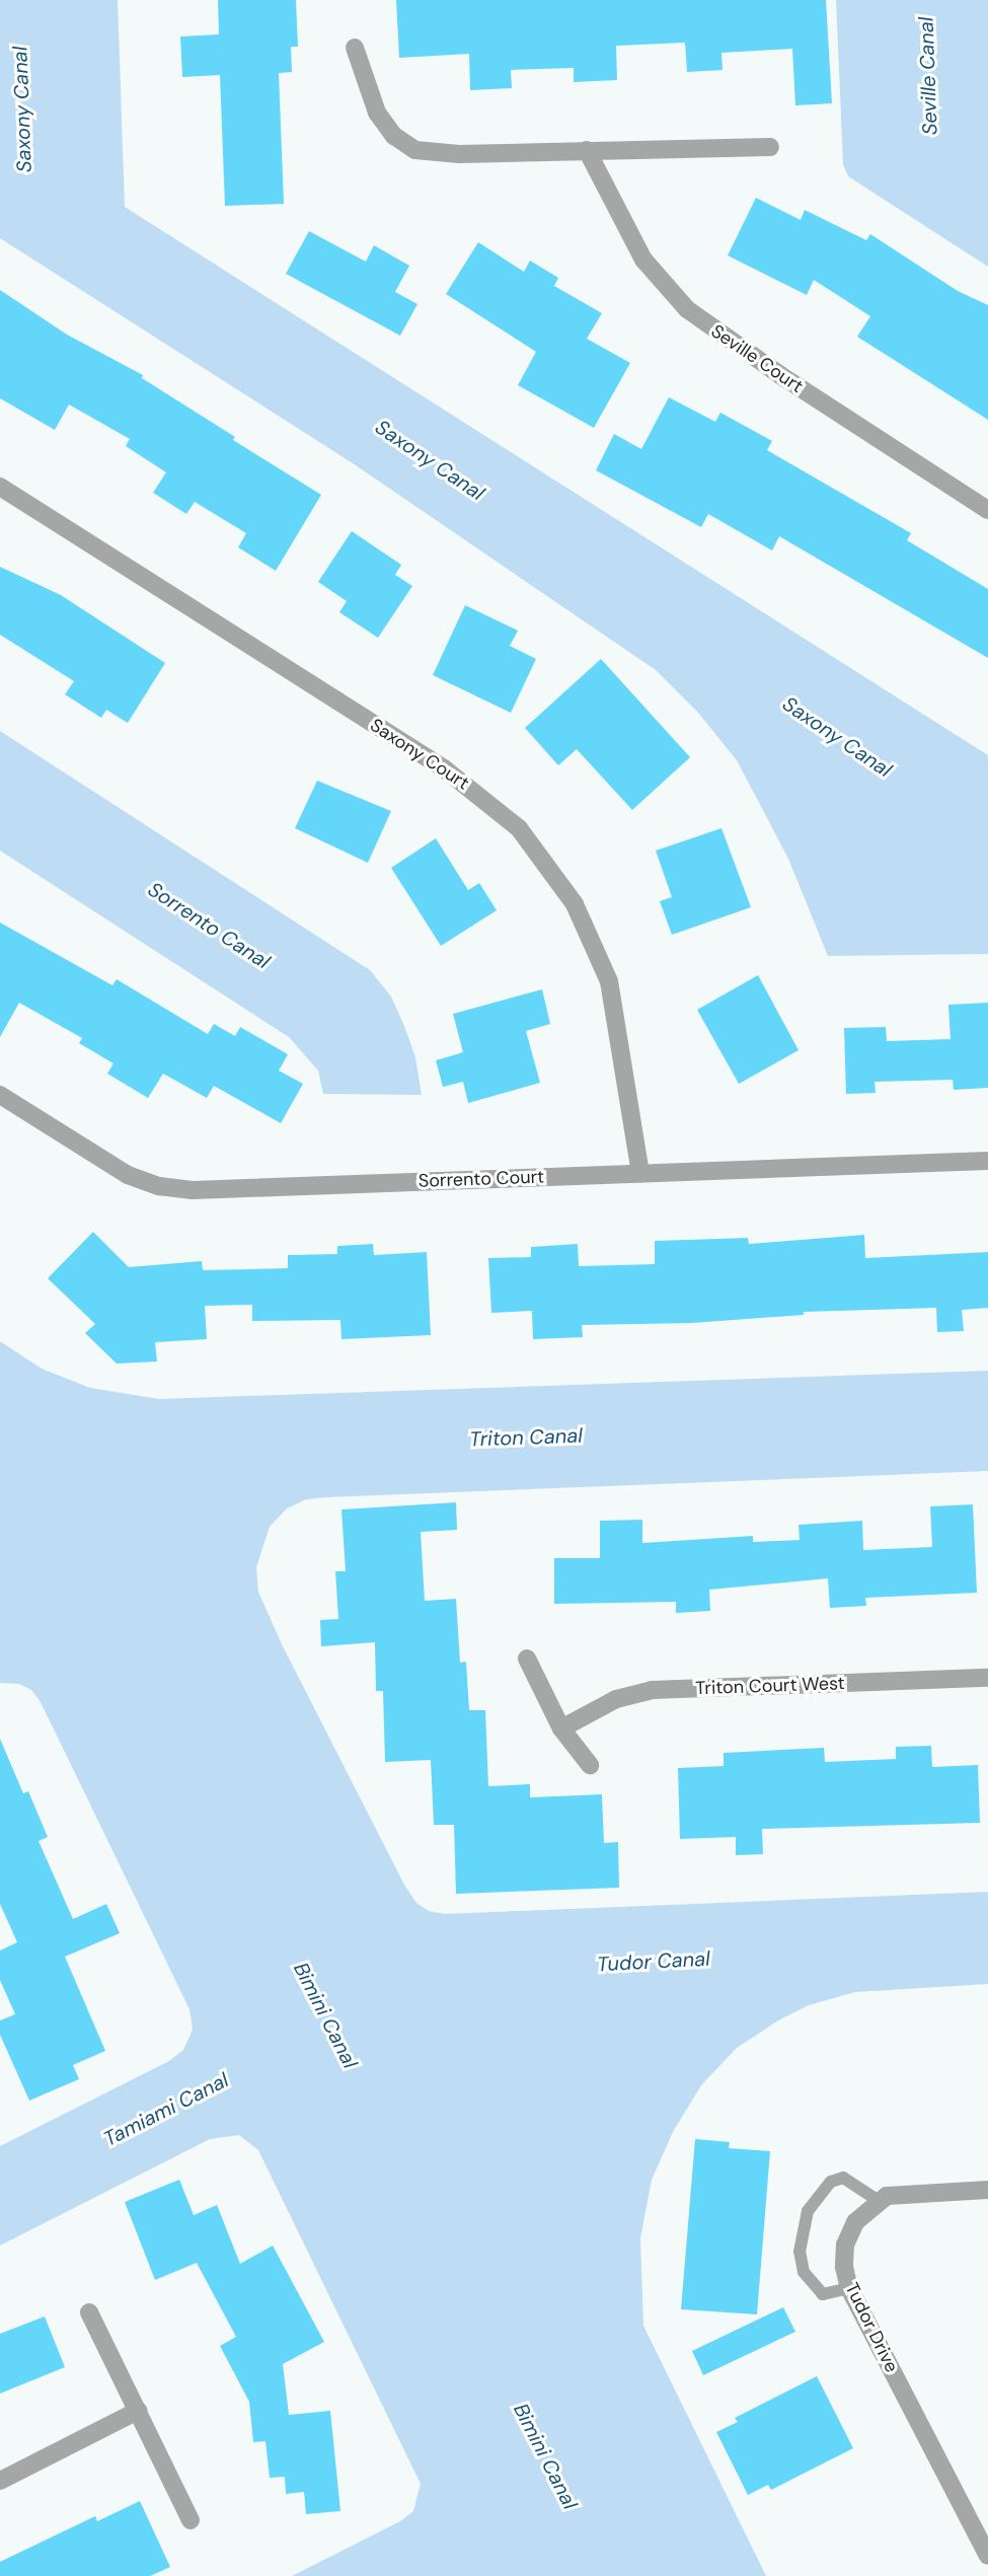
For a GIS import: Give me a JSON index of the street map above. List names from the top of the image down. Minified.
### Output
{"streets":{"street":["Seville Court","Saxony Court","Sorrento Court","Triton Court West","Tudor Drive"]},"crossings":[["Saxony Court","Sorrento Court"]],"water":["Seville Canal","Saxony Canal","Sorrento Canal","Triton Canal","Tudor Canal","Bimini Canal","Tamiami Canal"]}
